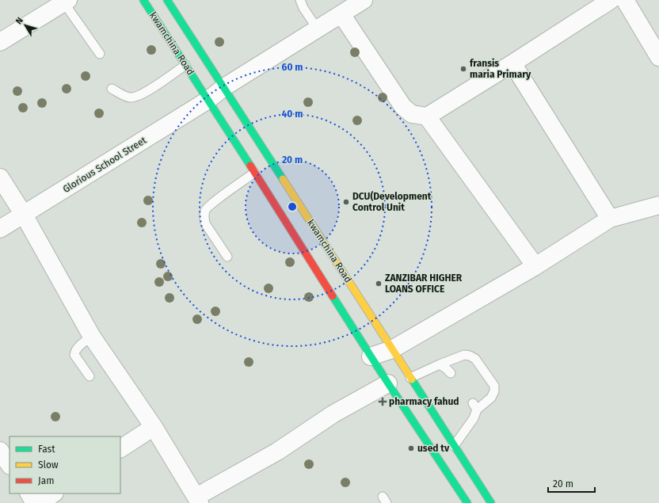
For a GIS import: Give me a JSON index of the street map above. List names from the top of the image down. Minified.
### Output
{"streets":{"main road":["kwamchina Road"],"street":["Glorious School Street"]},"crossings":[["kwamchina Road","Glorious School Street"]],"places":{"other":["fransis maria Primary","DCU(Development Control Unit","ZANZIBAR HIGHER LOANS OFFICE","used tv"],"health":["pharmacy fahud"]},"legend":["Fast","Slow","Jam"],"scale_bar":"20 m","north":"top left","rings":["60 m","40 m","20 m"]}
